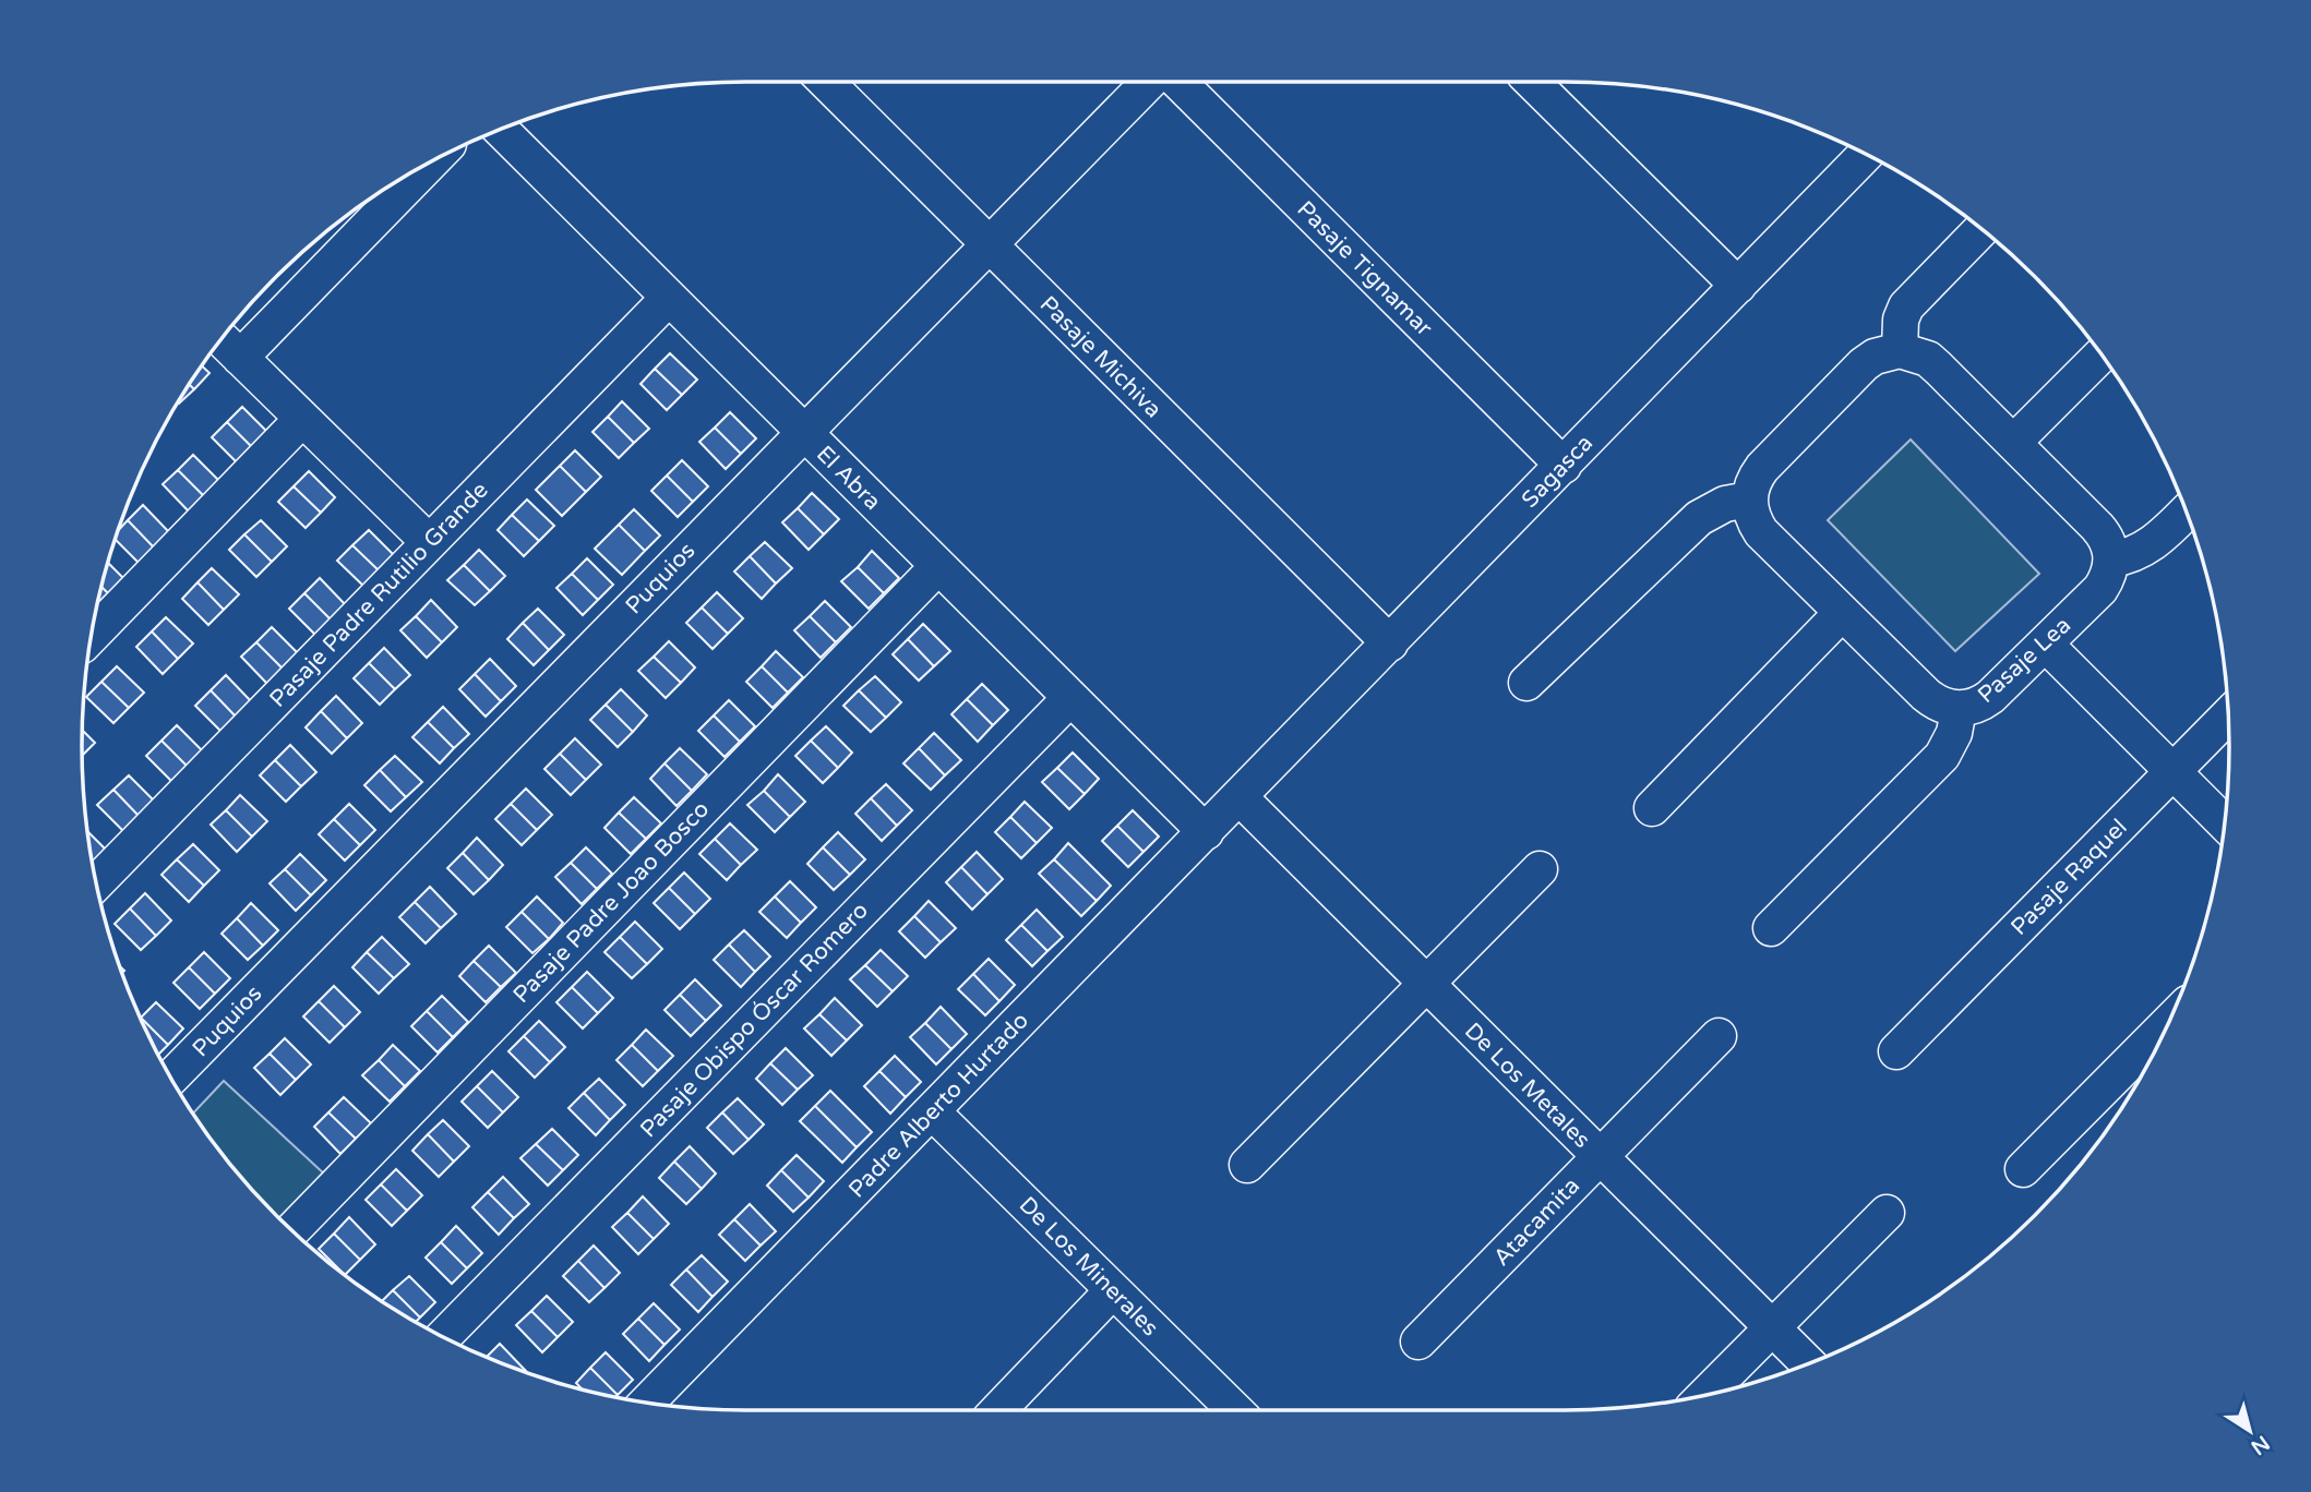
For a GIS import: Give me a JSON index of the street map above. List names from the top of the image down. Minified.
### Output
{"streets":{"street":["Pasaje Tignamar","Pasaje Michiva","Sagasca","El Abra","Puquios","Pasaje Padre Rutilio Grande","Pasaje Lea","Pasaje Raquel","Pasaje Padre Joao Bosco","Pasaje Obispo Óscar Romero","De Los Metales","Padre Alberto Hurtado","Atacamita","De Los Minerales"]},"crossings":[["Pasaje Tignamar","Sagasca"],["Pasaje Michiva","Sagasca"],["Pasaje Michiva","Puquios"],["Sagasca","De Los Metales"],["Sagasca","Padre Alberto Hurtado"],["El Abra","Puquios"],["El Abra","Pasaje Padre Rutilio Grande"],["El Abra","Pasaje Padre Joao Bosco"],["El Abra","Pasaje Obispo Óscar Romero"],["El Abra","Padre Alberto Hurtado"],["De Los Metales","Padre Alberto Hurtado"],["De Los Metales","Atacamita"],["Padre Alberto Hurtado","De Los Minerales"]],"north":"bottom right"}
